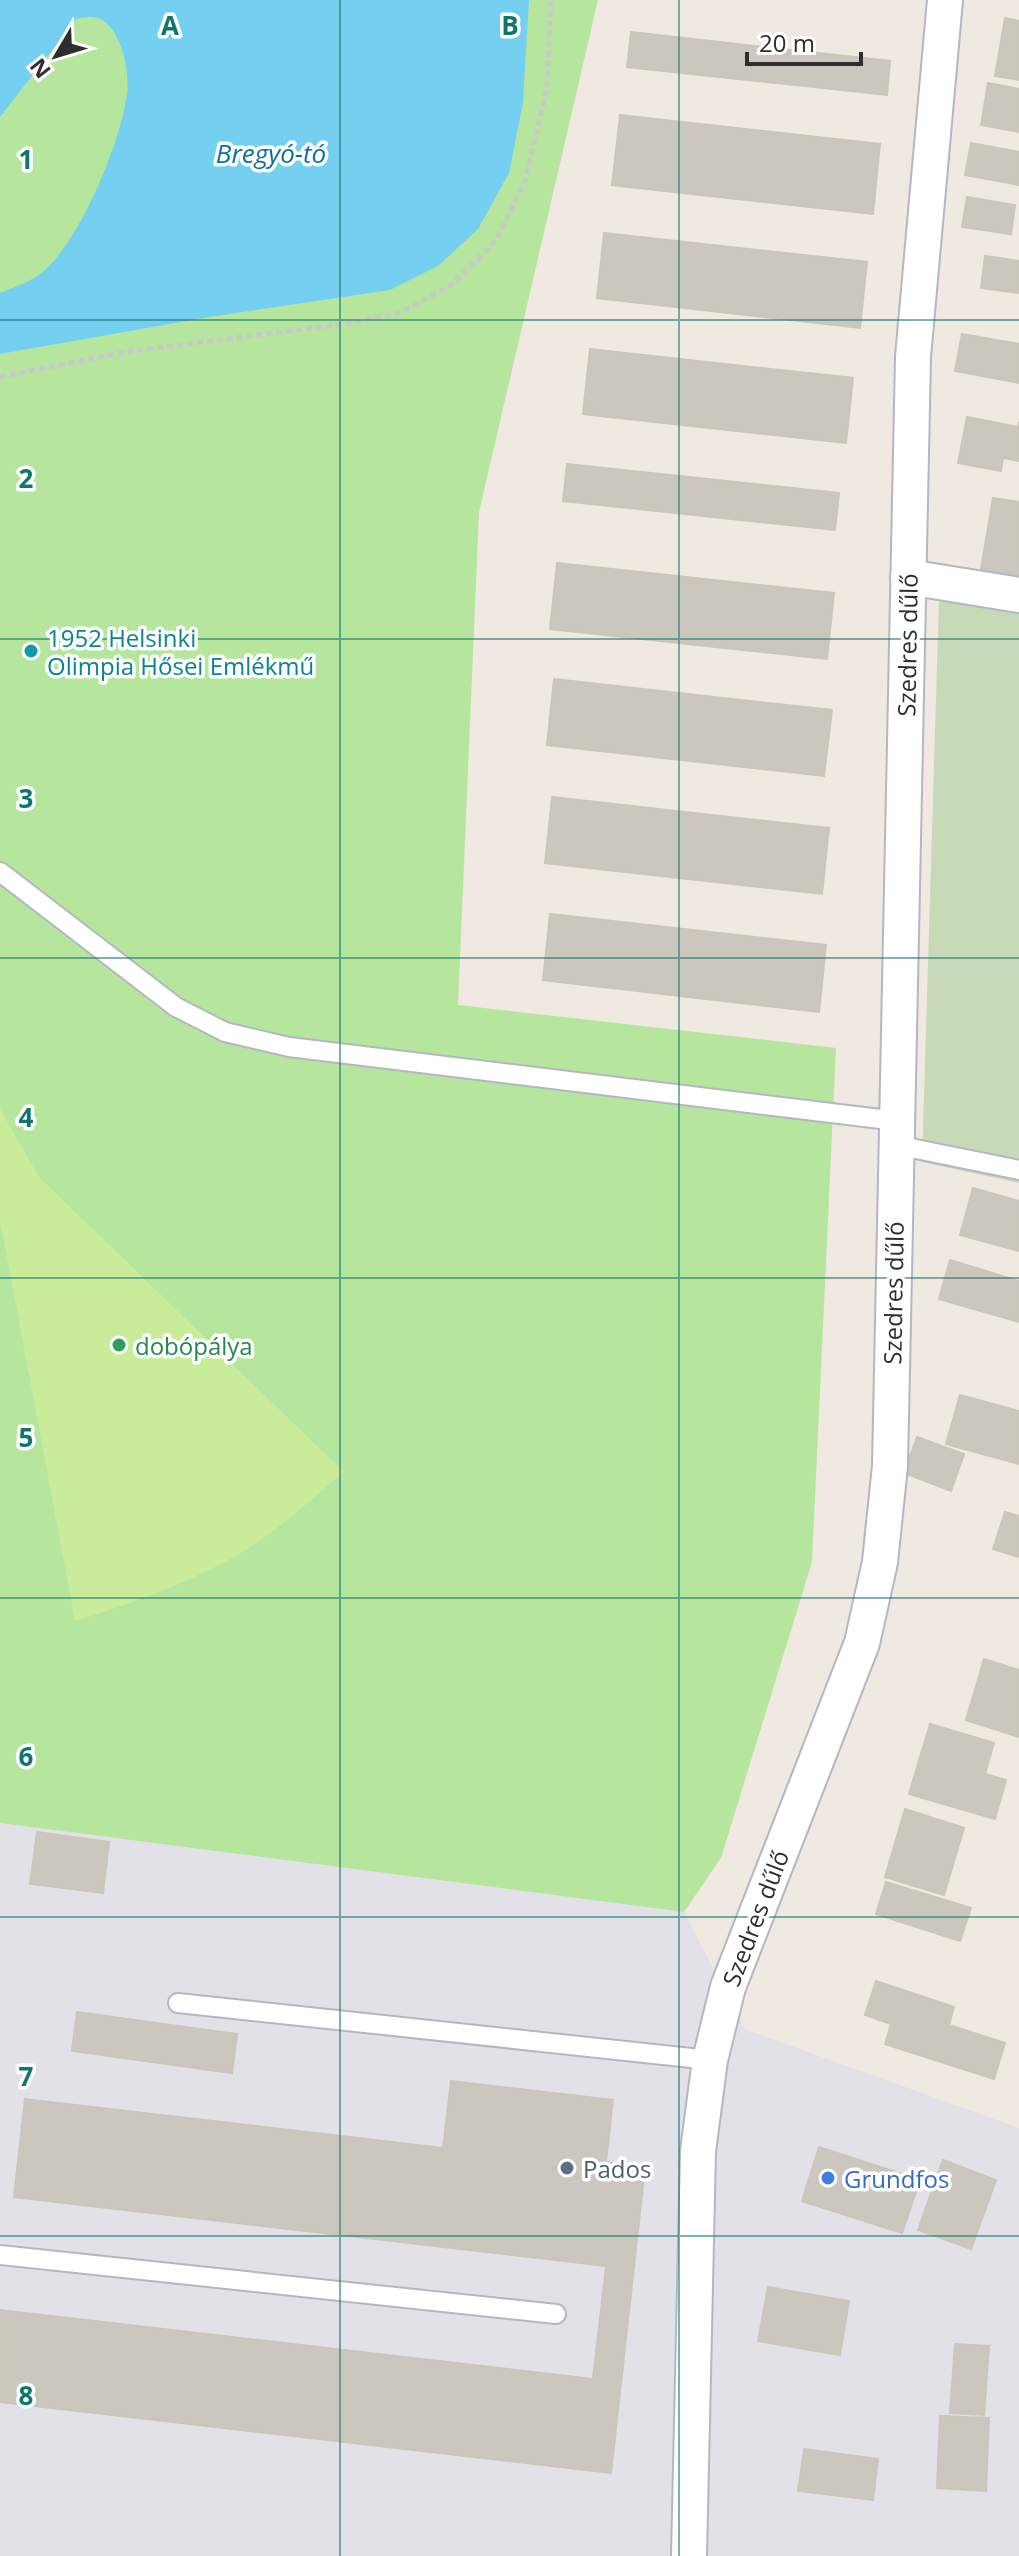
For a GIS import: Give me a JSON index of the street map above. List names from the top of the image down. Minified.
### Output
{"streets":{"street":["Szedres dűlő"]},"water":["Bregyó-tó"],"places":["1952 Helsinki Olimpia Hősei Emlékmű","dobópálya","Pados","Grundfos"],"scale_bar":"20 m","north":"bottom left","grid":{"columns":["A","B"],"rows":["1","2","3","4","5","6","7","8"]}}
